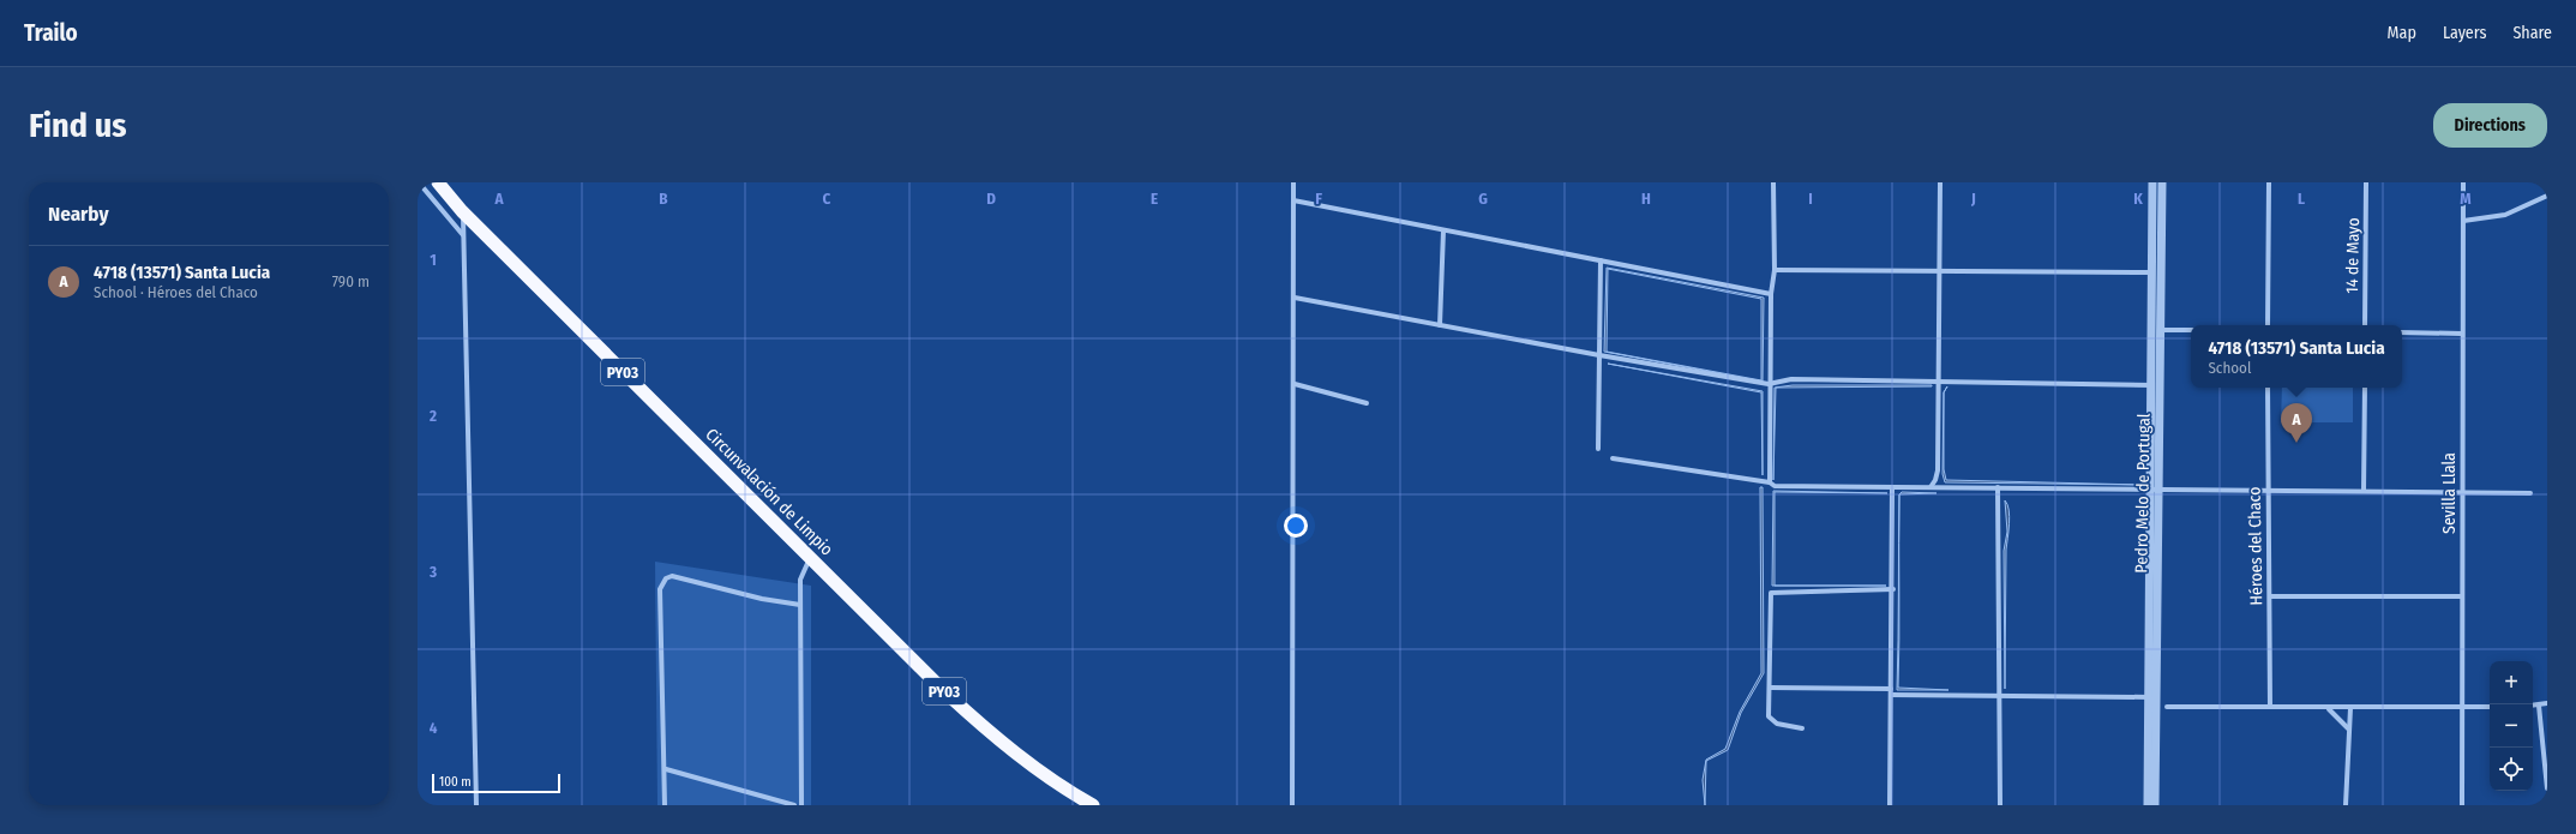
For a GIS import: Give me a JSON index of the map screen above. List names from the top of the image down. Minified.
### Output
{"streets":{"highway":["PY03","Circunvalación de Limpio"],"street":["14 de Mayo","Pedro Melo de Portugal","Sevilla Llala","Héroes del Chaco"]},"scale_bar":"100 m","page":{"header":"Trailo","nav":["Map","Layers","Share"],"buttons":"Directions","title":"Find us","heading":"Nearby","list":[{"mark":"A","name":"4718 (13571) Santa Lucia","note":"School · Héroes del Chaco","value":"790 m"}],"popup":["4718 (13571) Santa Lucia","School"],"pins":"A","map_buttons":["+","−"],"scale":"100 m"},"grid":{"columns":["A","B","C","D","E","F","G","H","I","J","K","L","M"],"rows":["1","2","3","4"]}}
